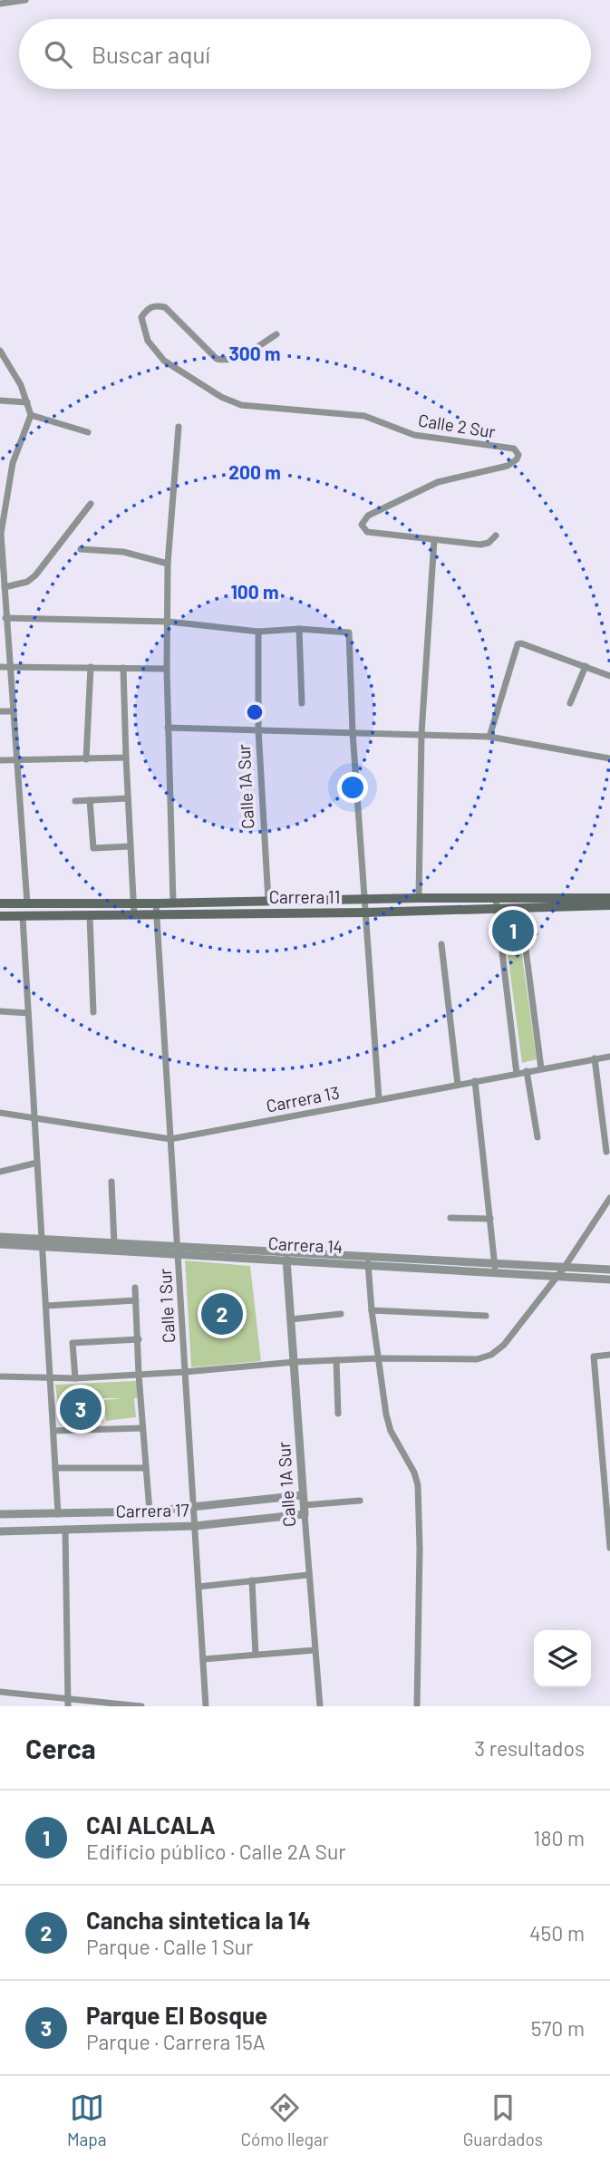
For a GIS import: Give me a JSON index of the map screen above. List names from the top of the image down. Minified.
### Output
{"streets":{"main road":["Carrera 11"],"street":["Calle 2 Sur","Calle 1A Sur","Carrera 13","Carrera 14","Calle 1 Sur","Carrera 17"]},"crossings":[["Calle 1A Sur","Carrera 11"],["Calle 1A Sur","Carrera 14"],["Calle 1A Sur","Carrera 17"],["Carrera 11","Calle 1 Sur"],["Carrera 13","Calle 1 Sur"],["Carrera 14","Calle 1 Sur"],["Calle 1 Sur","Carrera 17"]],"page":{"search":"Buscar aquí","pins":["1","2","3"],"heading":["Cerca","3 resultados"],"list":[{"mark":"1","name":"CAI ALCALA","note":"Edificio público · Calle 2A Sur","value":"180 m"},{"mark":"2","name":"Cancha sintetica la 14","note":"Parque · Calle 1 Sur","value":"450 m"},{"mark":"3","name":"Parque El Bosque","note":"Parque · Carrera 15A","value":"570 m"}],"nav":["Mapa","Cómo llegar","Guardados"]},"rings":["300 m","200 m","100 m"]}
